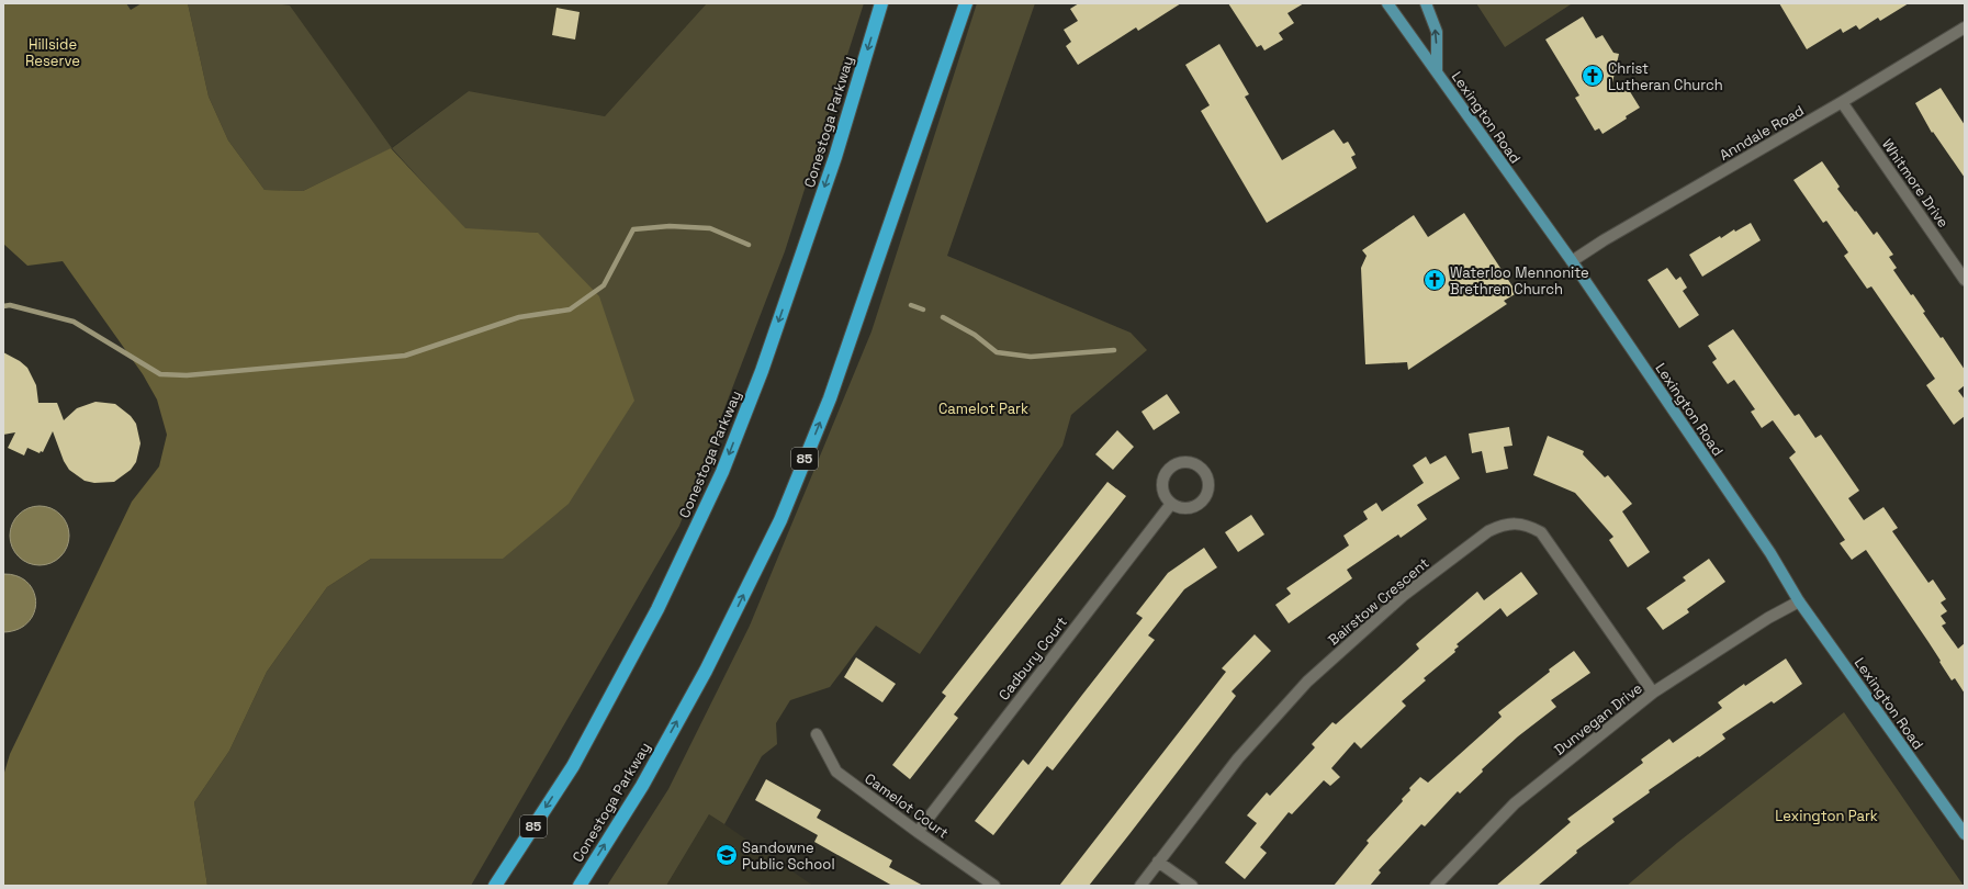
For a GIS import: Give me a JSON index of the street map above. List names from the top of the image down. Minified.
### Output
{"streets":{"highway":["Conestoga Parkway","85"],"main road":["Lexington Road"],"street":["Anndale Road","Whitmore Drive","Bairstow Crescent","Cadbury Court","Dunvegan Drive","Camelot Court"]},"crossings":[["Lexington Road","Anndale Road"],["Lexington Road","Dunvegan Drive"],["Anndale Road","Whitmore Drive"],["Bairstow Crescent","Dunvegan Drive"],["Cadbury Court","Camelot Court"]],"parks":["Hillside Reserve","Camelot Park","Lexington Park"],"places":{"church":["Christ Lutheran Church","Waterloo Mennonite Brethren Church"],"school or university":["Sandowne Public School"]}}
